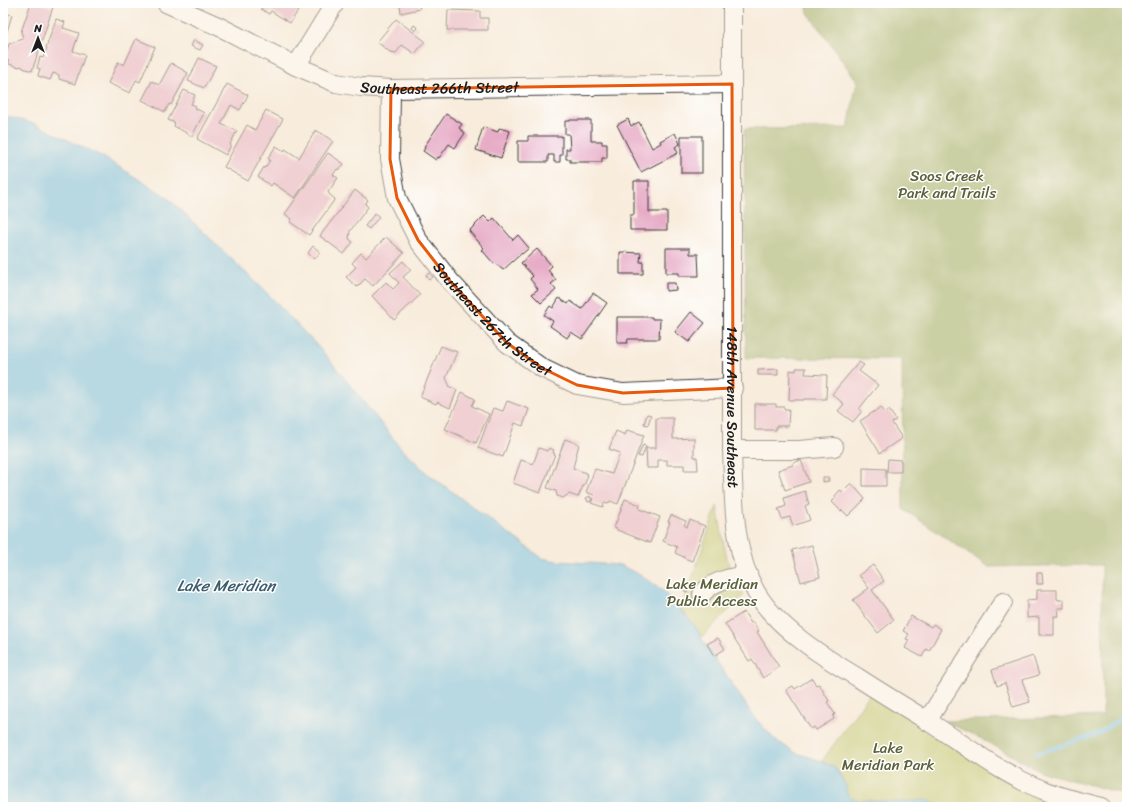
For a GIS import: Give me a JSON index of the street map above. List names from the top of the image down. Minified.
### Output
{"streets":{"street":["Southeast 266th Street","Southeast 267th Street","148th Avenue Southeast"]},"crossings":[["Southeast 266th Street","Southeast 267th Street"],["Southeast 266th Street","148th Avenue Southeast"],["Southeast 267th Street","148th Avenue Southeast"]],"water":["Lake Meridian"],"parks":["Soos Creek Park and Trails","Lake Meridian Public Access","Lake Meridian Park"],"north":"top"}
